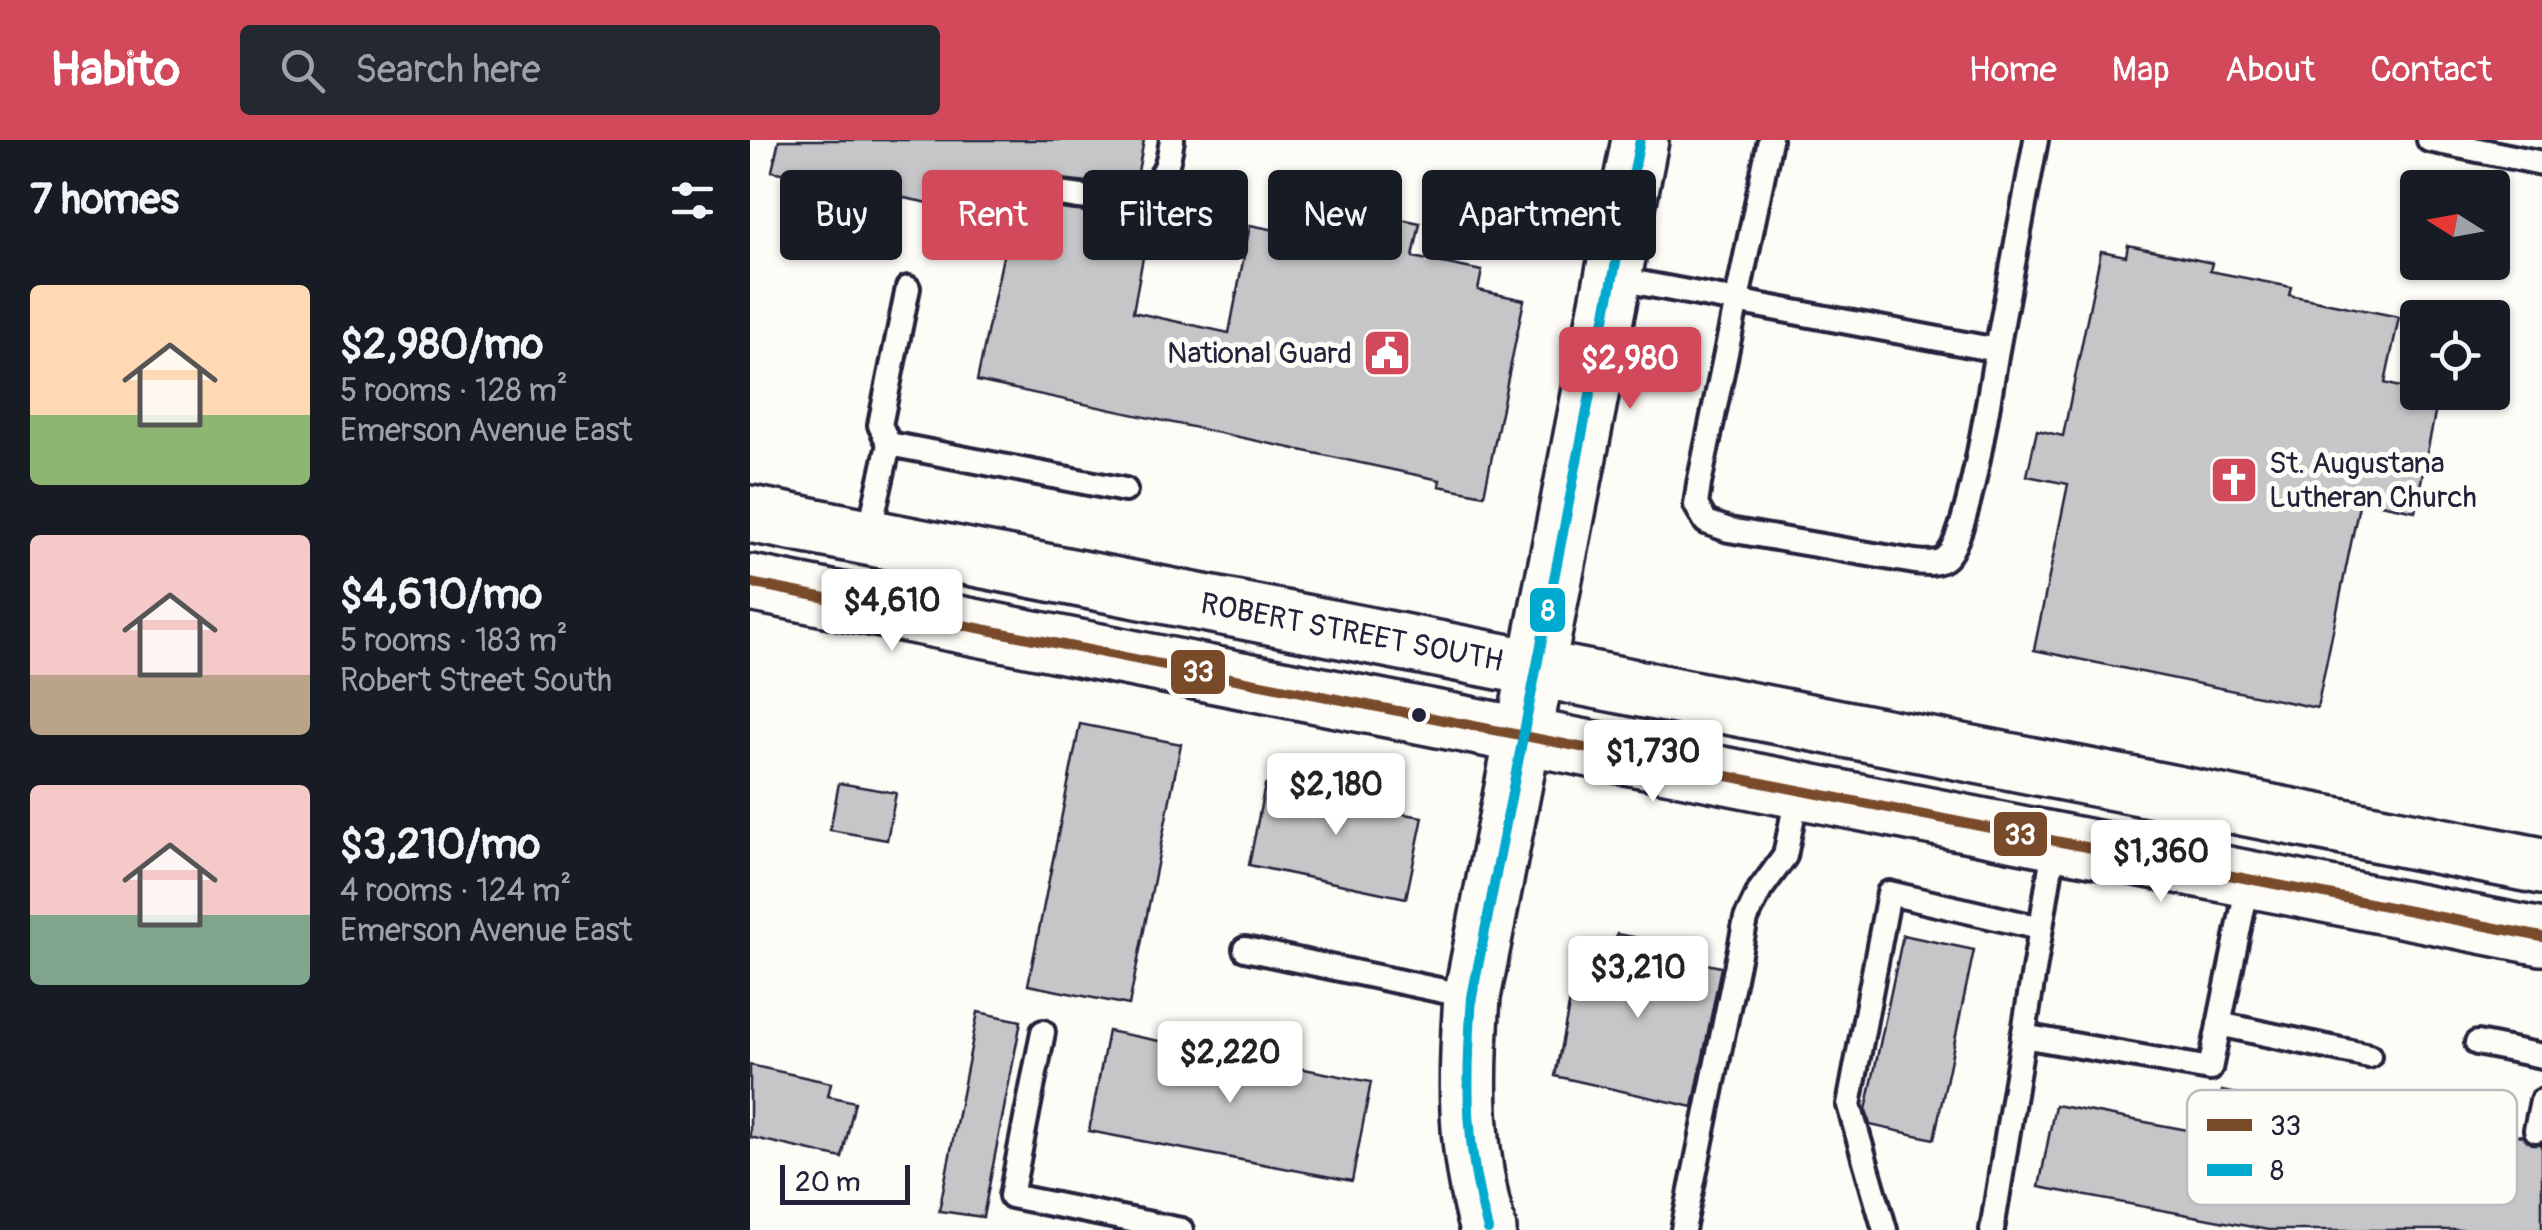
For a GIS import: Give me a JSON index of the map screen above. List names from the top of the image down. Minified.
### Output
{"streets":{"main road":["ROBERT STREET SOUTH"]},"places":{"public building":["National Guard"],"church":["St. Augustana Lutheran Church"]},"lines":["transit line 8","transit line 33"],"legend":["33","8"],"scale_bar":"20 m","north":"left","page":{"header":"Habito","search":"Search here","nav":["Home","Map","About","Contact"],"heading":"7 homes","chip":["Buy","Rent","Filters","New","Apartment"],"list":[{"name":"$2,980/mo","note":"5 rooms · 128 m² · Emerson Avenue East"},{"name":"$4,610/mo","note":"5 rooms · 183 m² · Robert Street South"},{"name":"$3,210/mo","note":"4 rooms · 124 m² · Emerson Avenue East"}],"price":["$2,980","$4,610","$1,730","$2,180","$1,360","$3,210","$2,220"],"scale":"20 m"}}
